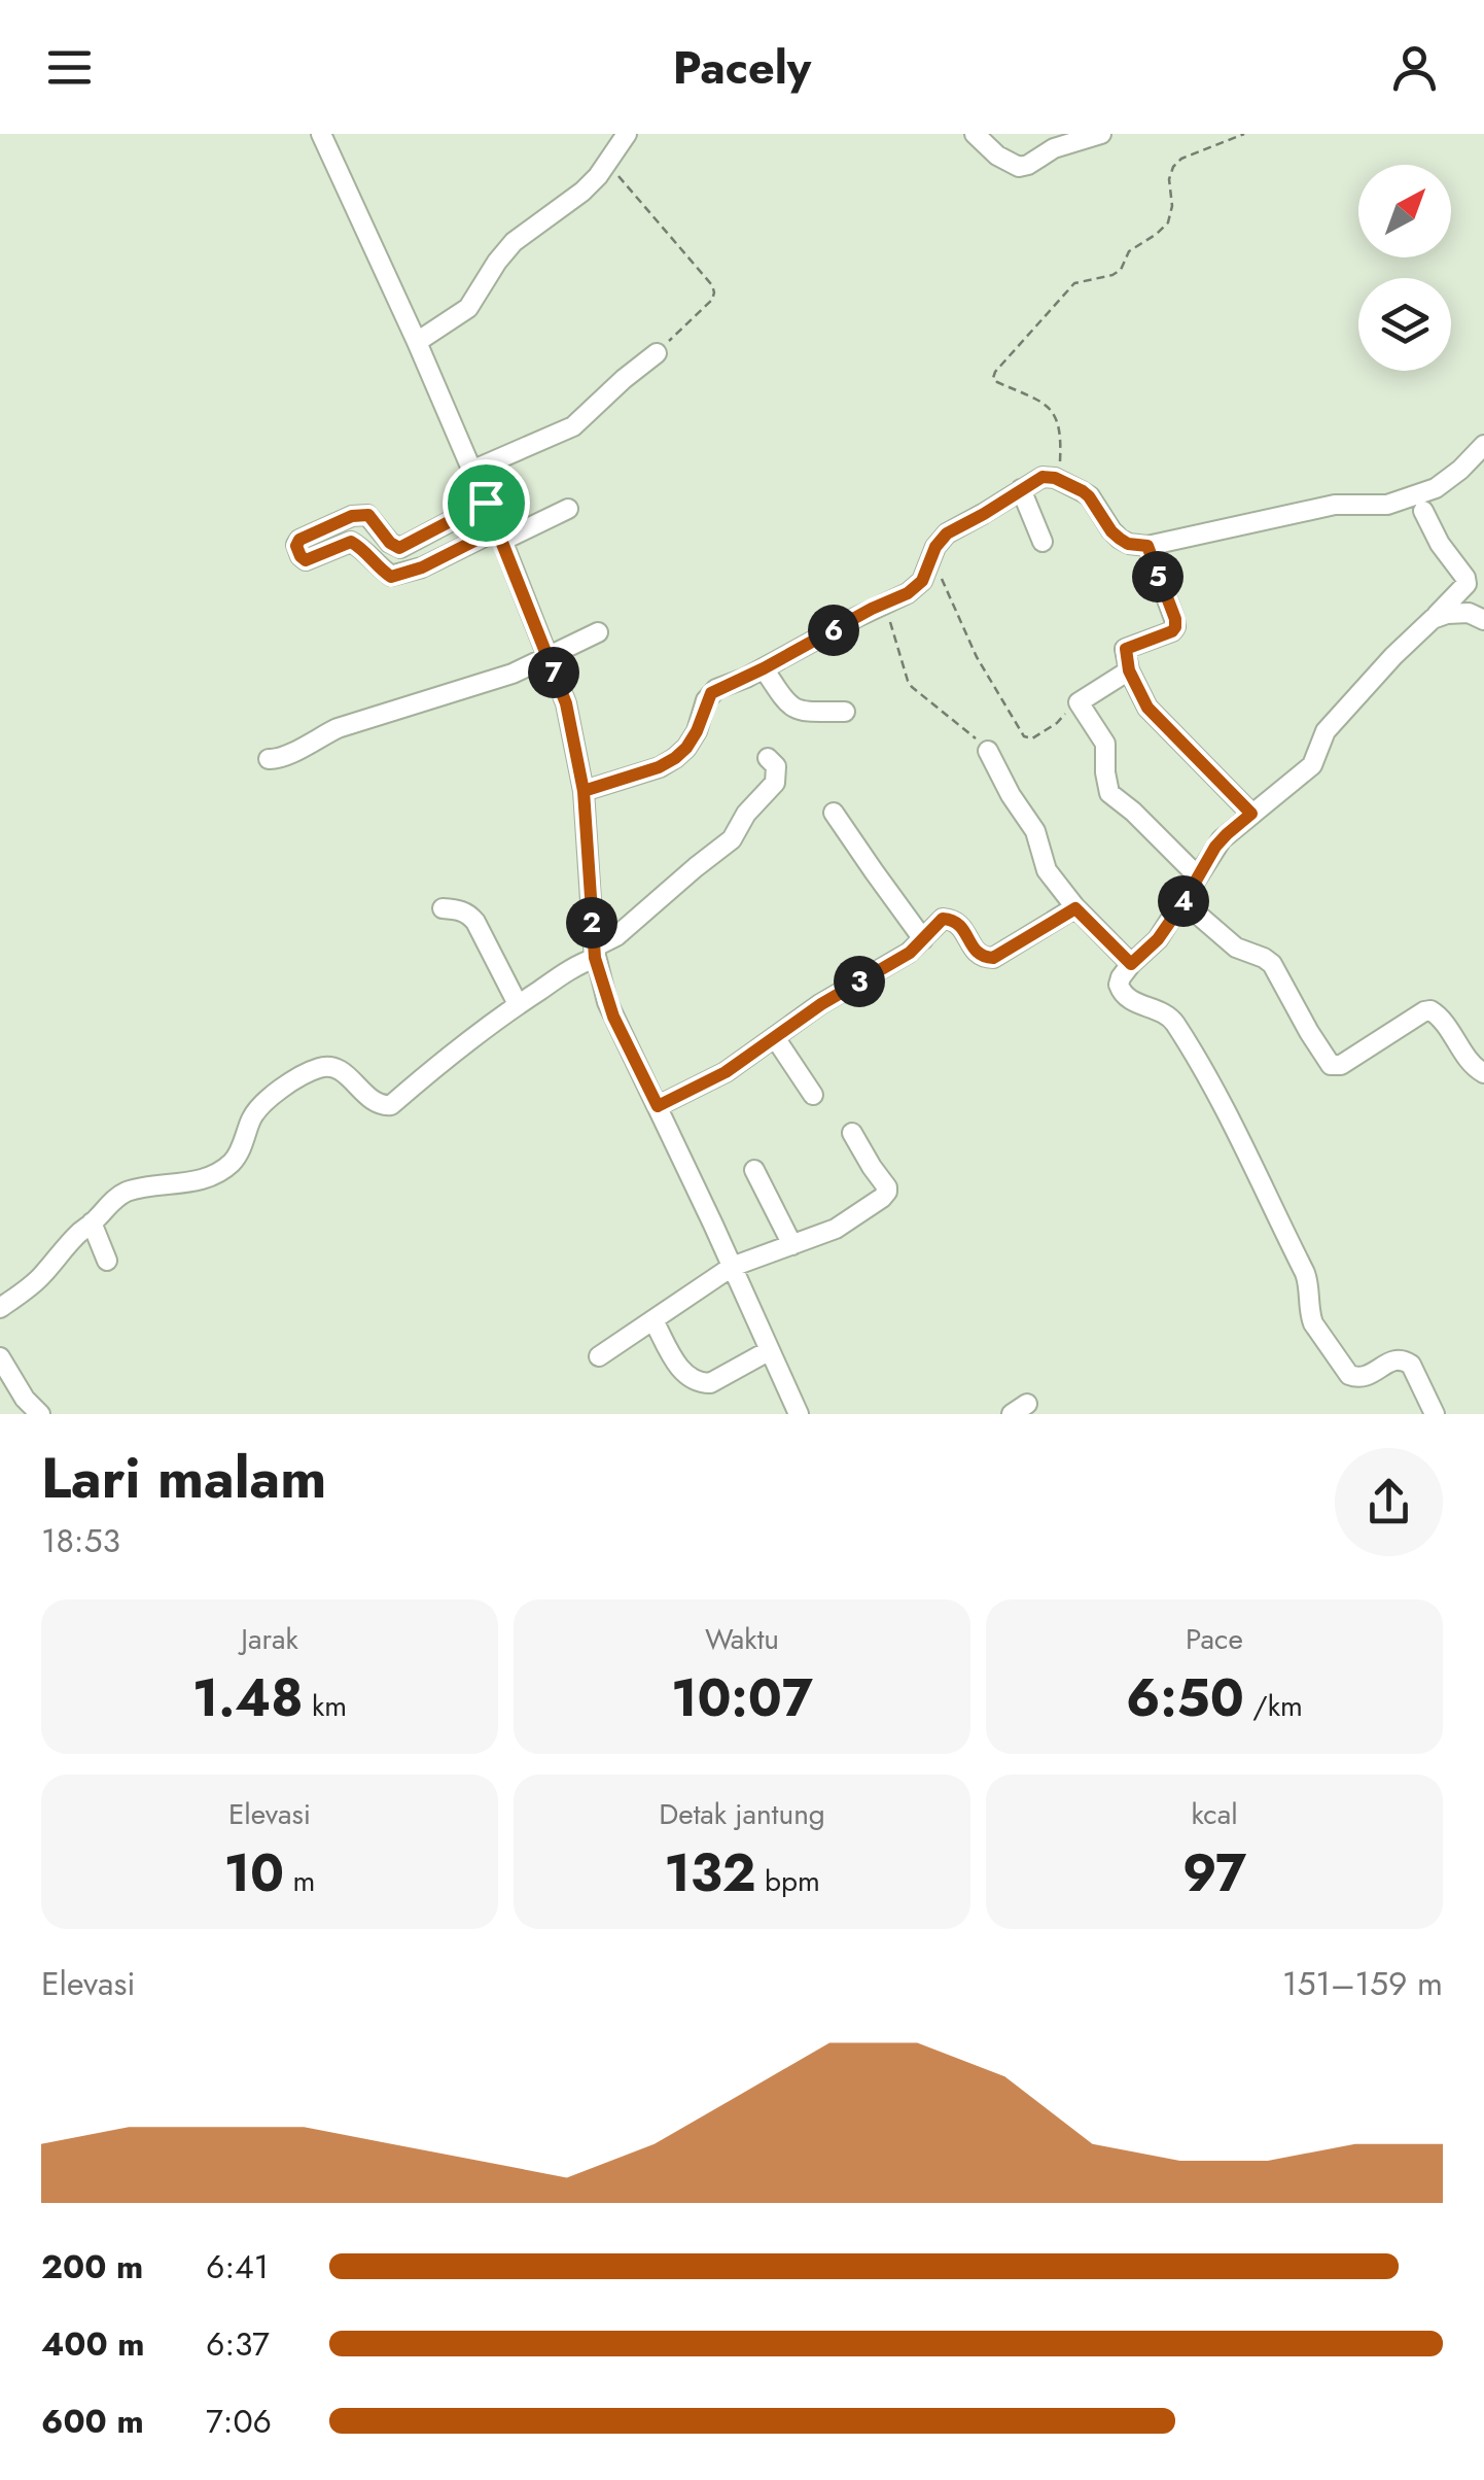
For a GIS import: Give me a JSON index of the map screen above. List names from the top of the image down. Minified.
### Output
{"north":"top right","page":{"header":"Pacely","pins":["5","6","7","4","2","3"],"heading":["Lari malam","18:53"],"stats":[["Jarak","1.48 km"],["Waktu","10:07"],["Pace","6:50 /km"],["Elevasi","10 m"],["Detak jantung","132 bpm"],["kcal","97"]],"chart":["Elevasi","151–159 m"],"list":[{"name":"200 m","note":"6:41"},{"name":"400 m","note":"6:37"},{"name":"600 m","note":"7:06"}]}}
